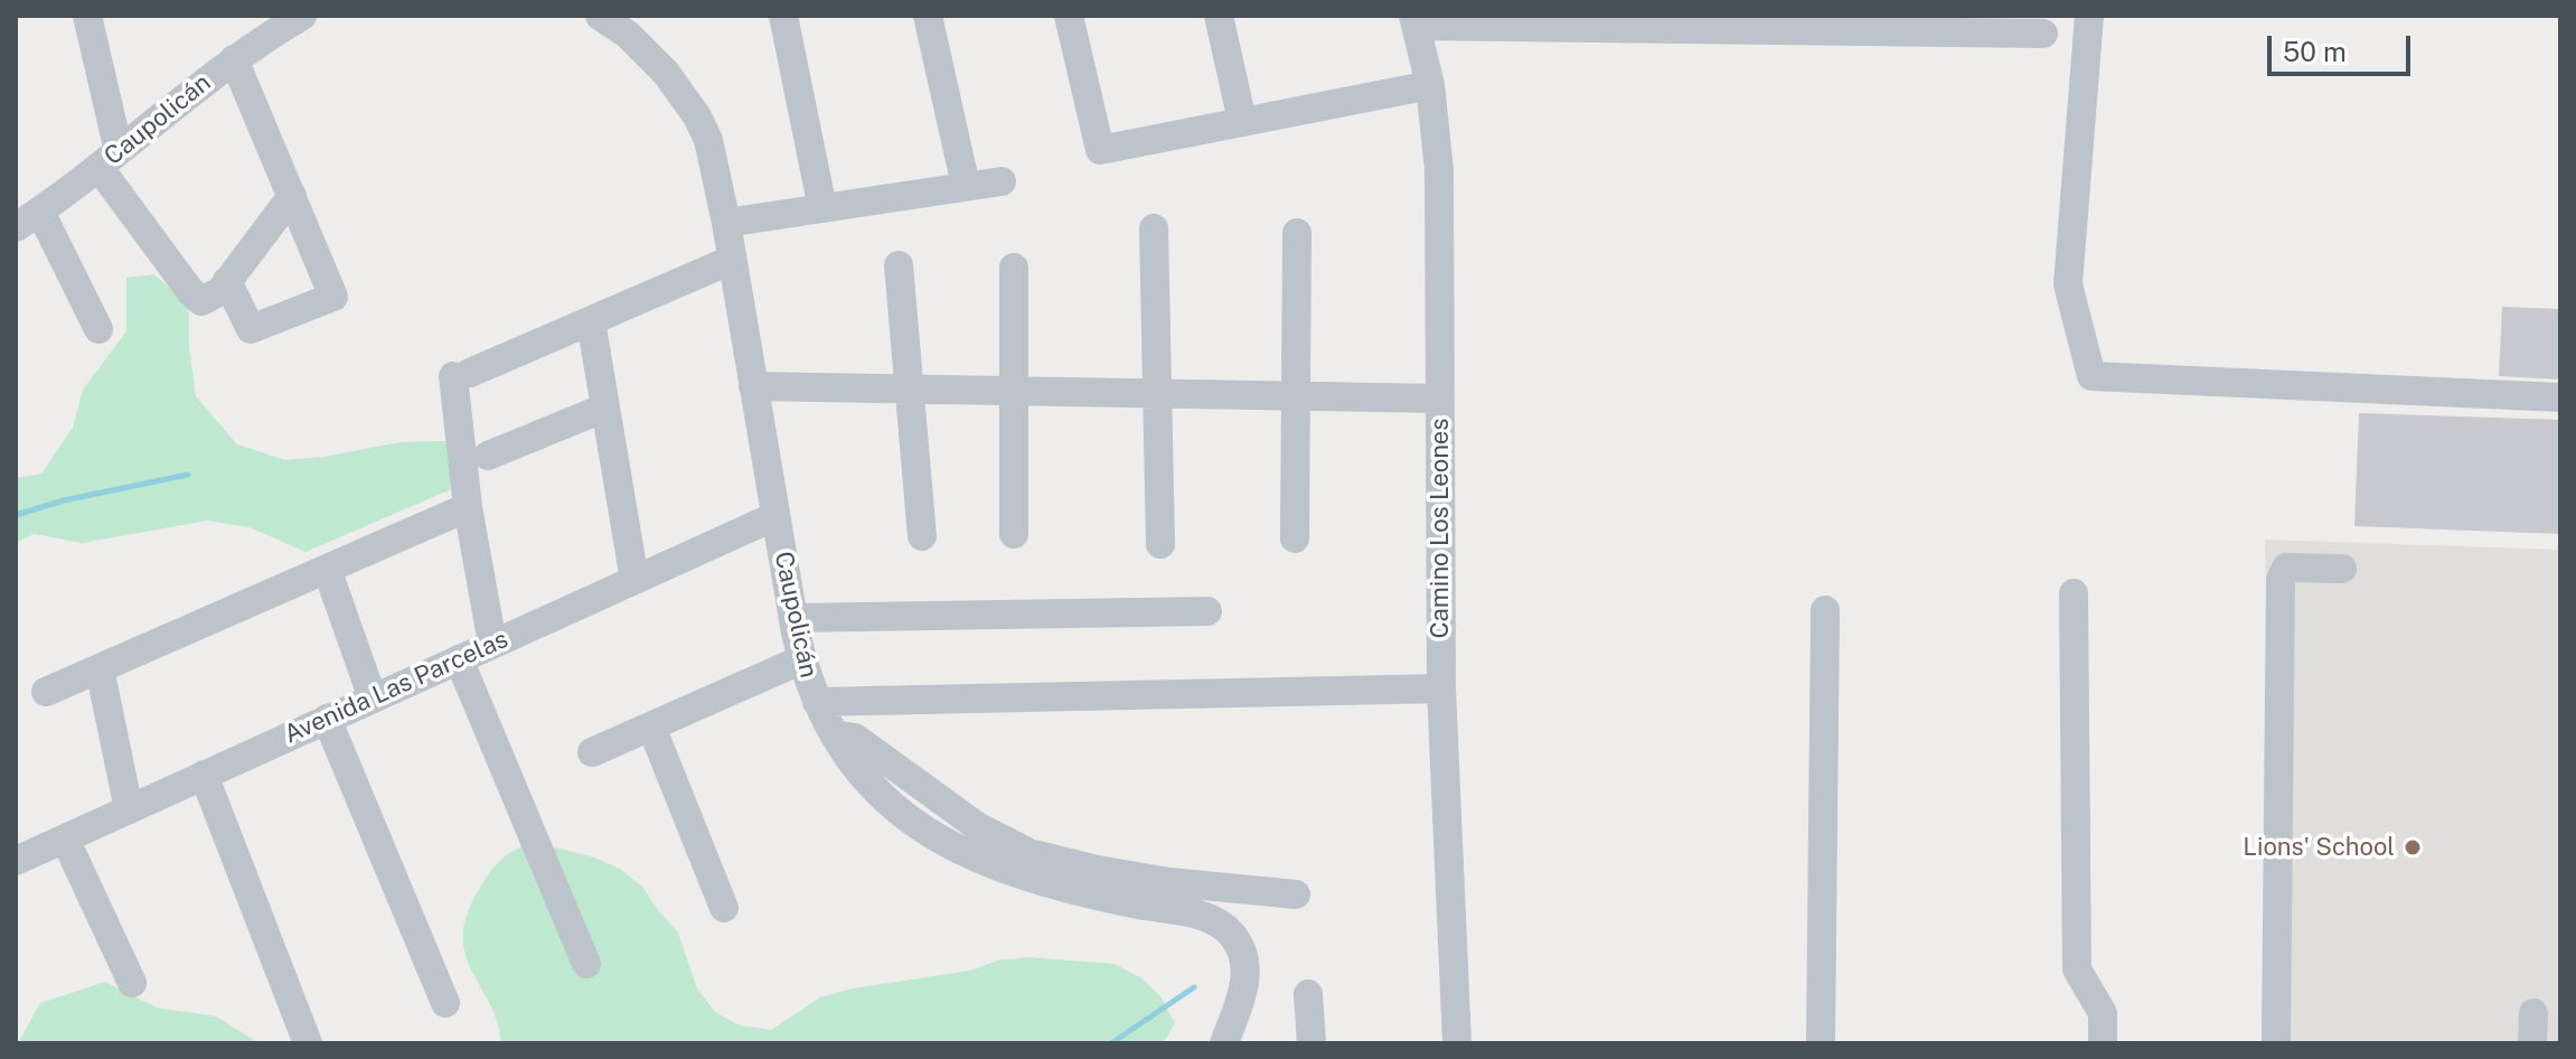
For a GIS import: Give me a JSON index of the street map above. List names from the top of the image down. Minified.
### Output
{"streets":{"street":["Caupolicán","Camino Los Leones","Avenida Las Parcelas"]},"crossings":[["Caupolicán","Avenida Las Parcelas"]],"places":["Lions' School"],"scale_bar":"50 m"}
